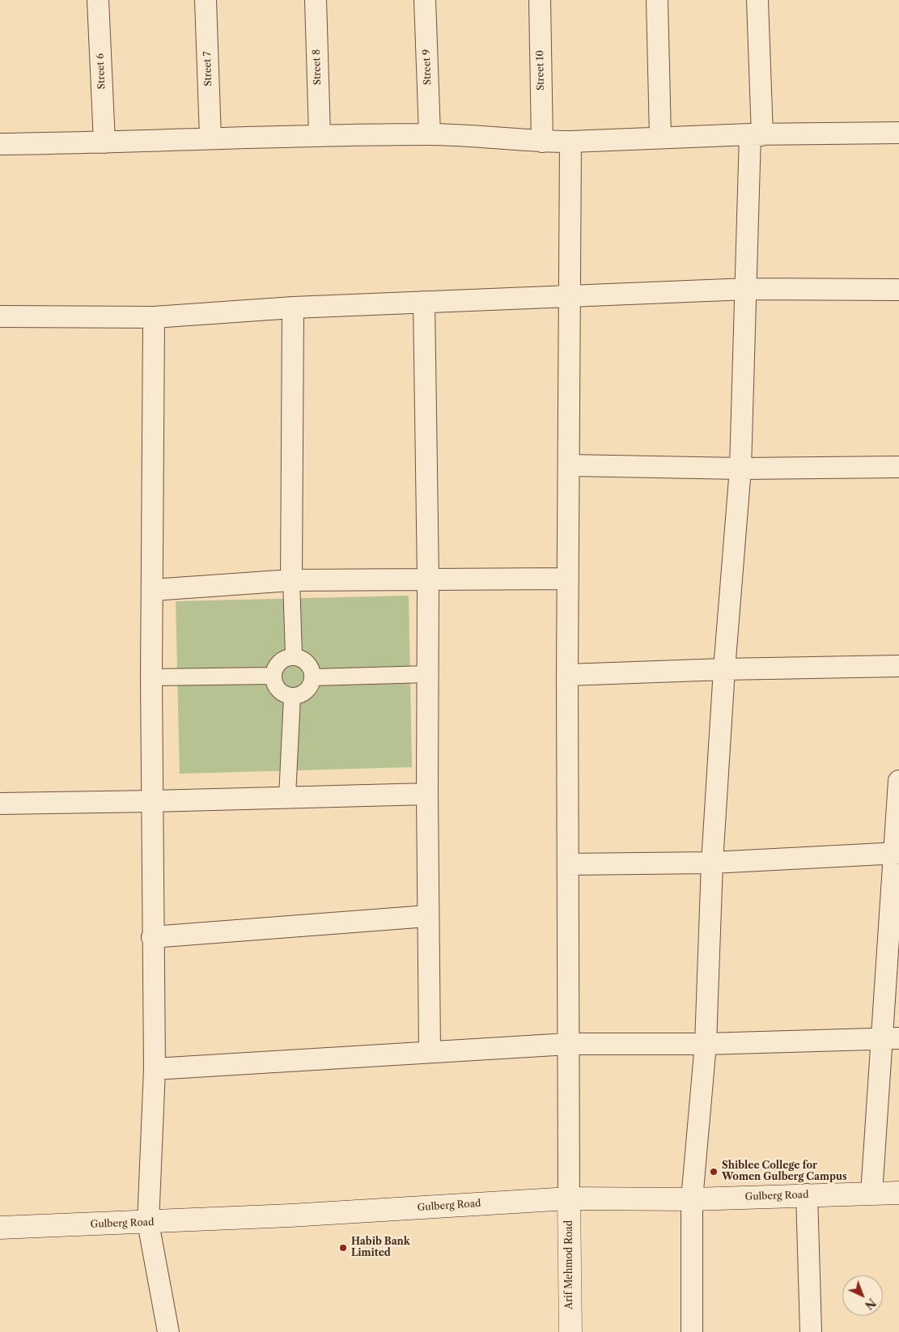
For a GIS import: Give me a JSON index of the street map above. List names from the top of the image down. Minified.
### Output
{"streets":{"main road":["Gulberg Road","Arif Mehmod Road"],"street":["Street 8","Street 9","Street 7","Street 10","Street 6"]},"crossings":[["Gulberg Road","Arif Mehmod Road"]],"places":["Shiblee College for Women Gulberg Campus","Habib Bank Limited"],"north":"bottom right"}
